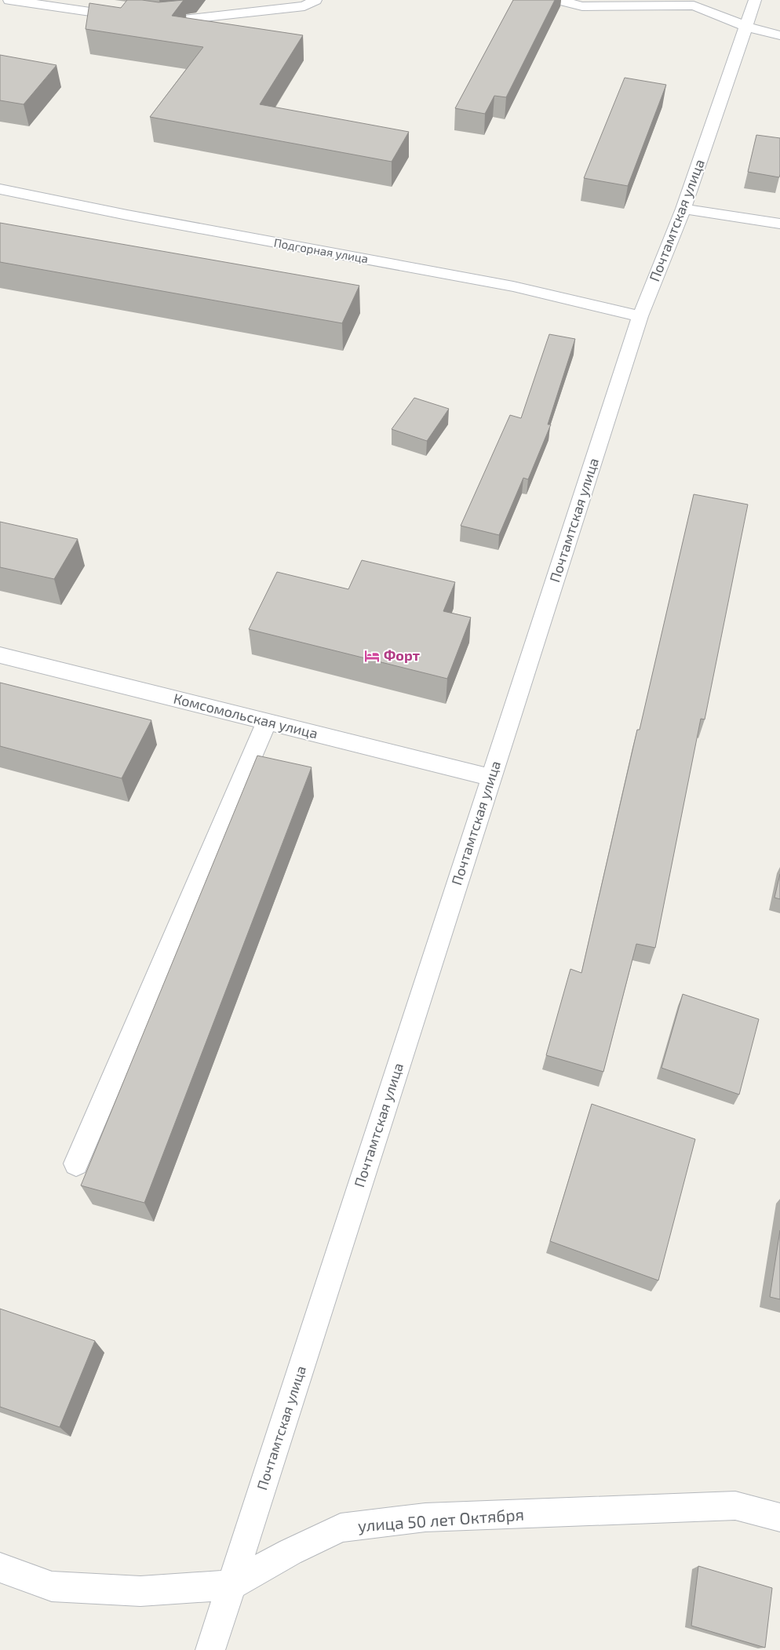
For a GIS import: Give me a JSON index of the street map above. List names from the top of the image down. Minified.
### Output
{"streets":{"street":["Почтамтская улица","Подгорная улица","Комсомольская улица","улица 50 лет Октября"]},"crossings":[["Почтамтская улица","Подгорная улица"],["Почтамтская улица","Комсомольская улица"],["Почтамтская улица","улица 50 лет Октября"]],"places":{"hotel":["Форт"]}}
